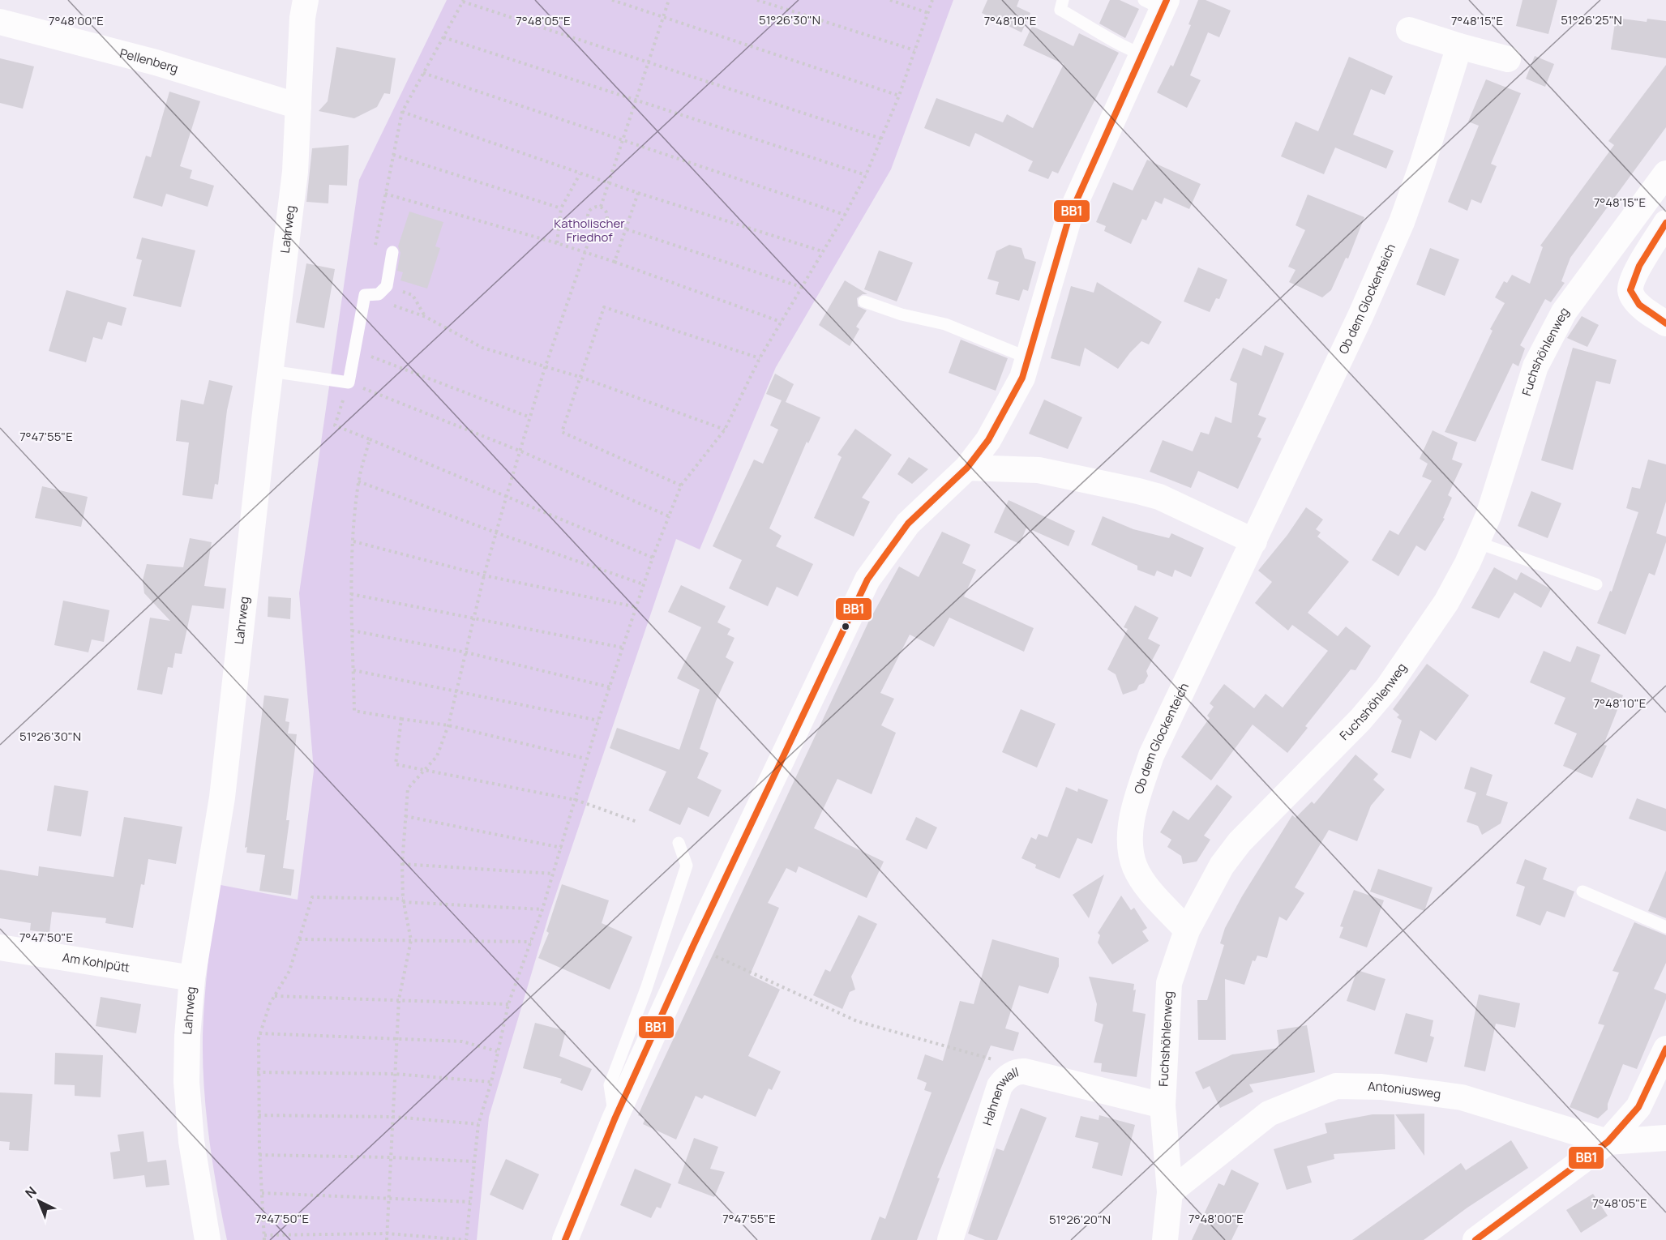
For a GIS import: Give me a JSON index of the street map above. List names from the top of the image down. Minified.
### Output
{"streets":{"street":["Pellenberg","Lahrweg","Ob dem Glockenteich","Fuchshöhlenweg","Am Kohlpütt","Antoniusweg","Hahnenwall"]},"crossings":[["Pellenberg","Lahrweg"],["Lahrweg","Am Kohlpütt"],["Ob dem Glockenteich","Fuchshöhlenweg"],["Fuchshöhlenweg","Antoniusweg"],["Fuchshöhlenweg","Hahnenwall"]],"parks":["Katholischer Friedhof"],"lines":["transit line BB1"],"north":"top left","coordinates":["51°26'30\"N","51°26'25\"N","7°48'15\"E","7°48'00\"E","7°48'05\"E","7°48'10\"E","7°47'55\"E","7°47'50\"E","51°26'20\"N"]}
